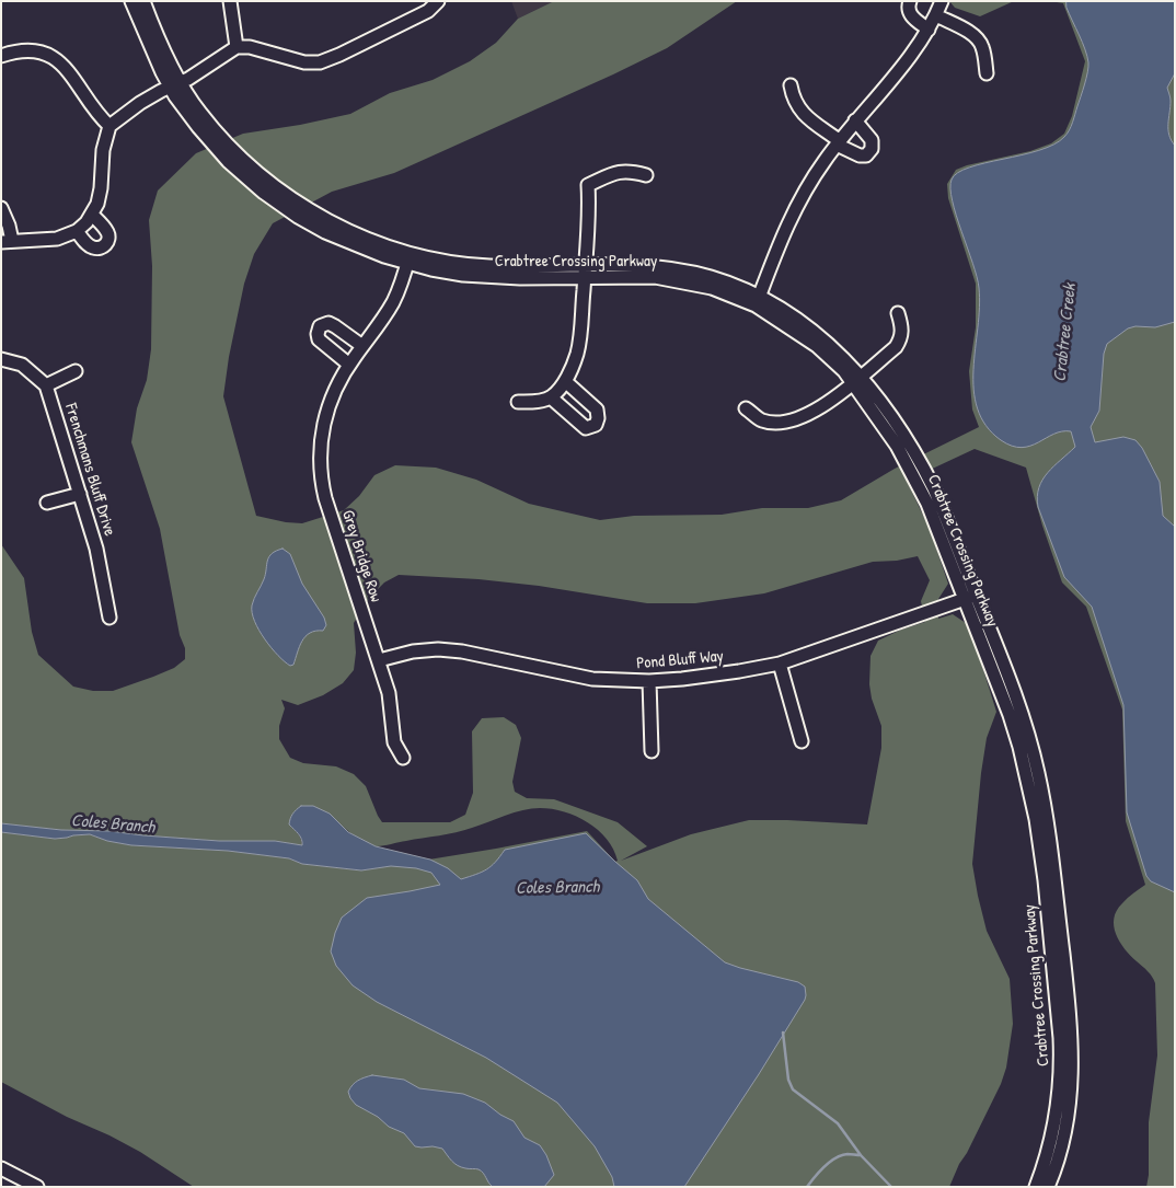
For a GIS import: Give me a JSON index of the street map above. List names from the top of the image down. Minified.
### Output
{"streets":{"street":["Crabtree Crossing Parkway","Frenchmans Bluff Drive","Grey Bridge Row","Pond Bluff Way"]},"crossings":[["Crabtree Crossing Parkway","Grey Bridge Row"],["Crabtree Crossing Parkway","Pond Bluff Way"],["Grey Bridge Row","Pond Bluff Way"]],"water":["Crabtree Creek","Coles Branch"]}
